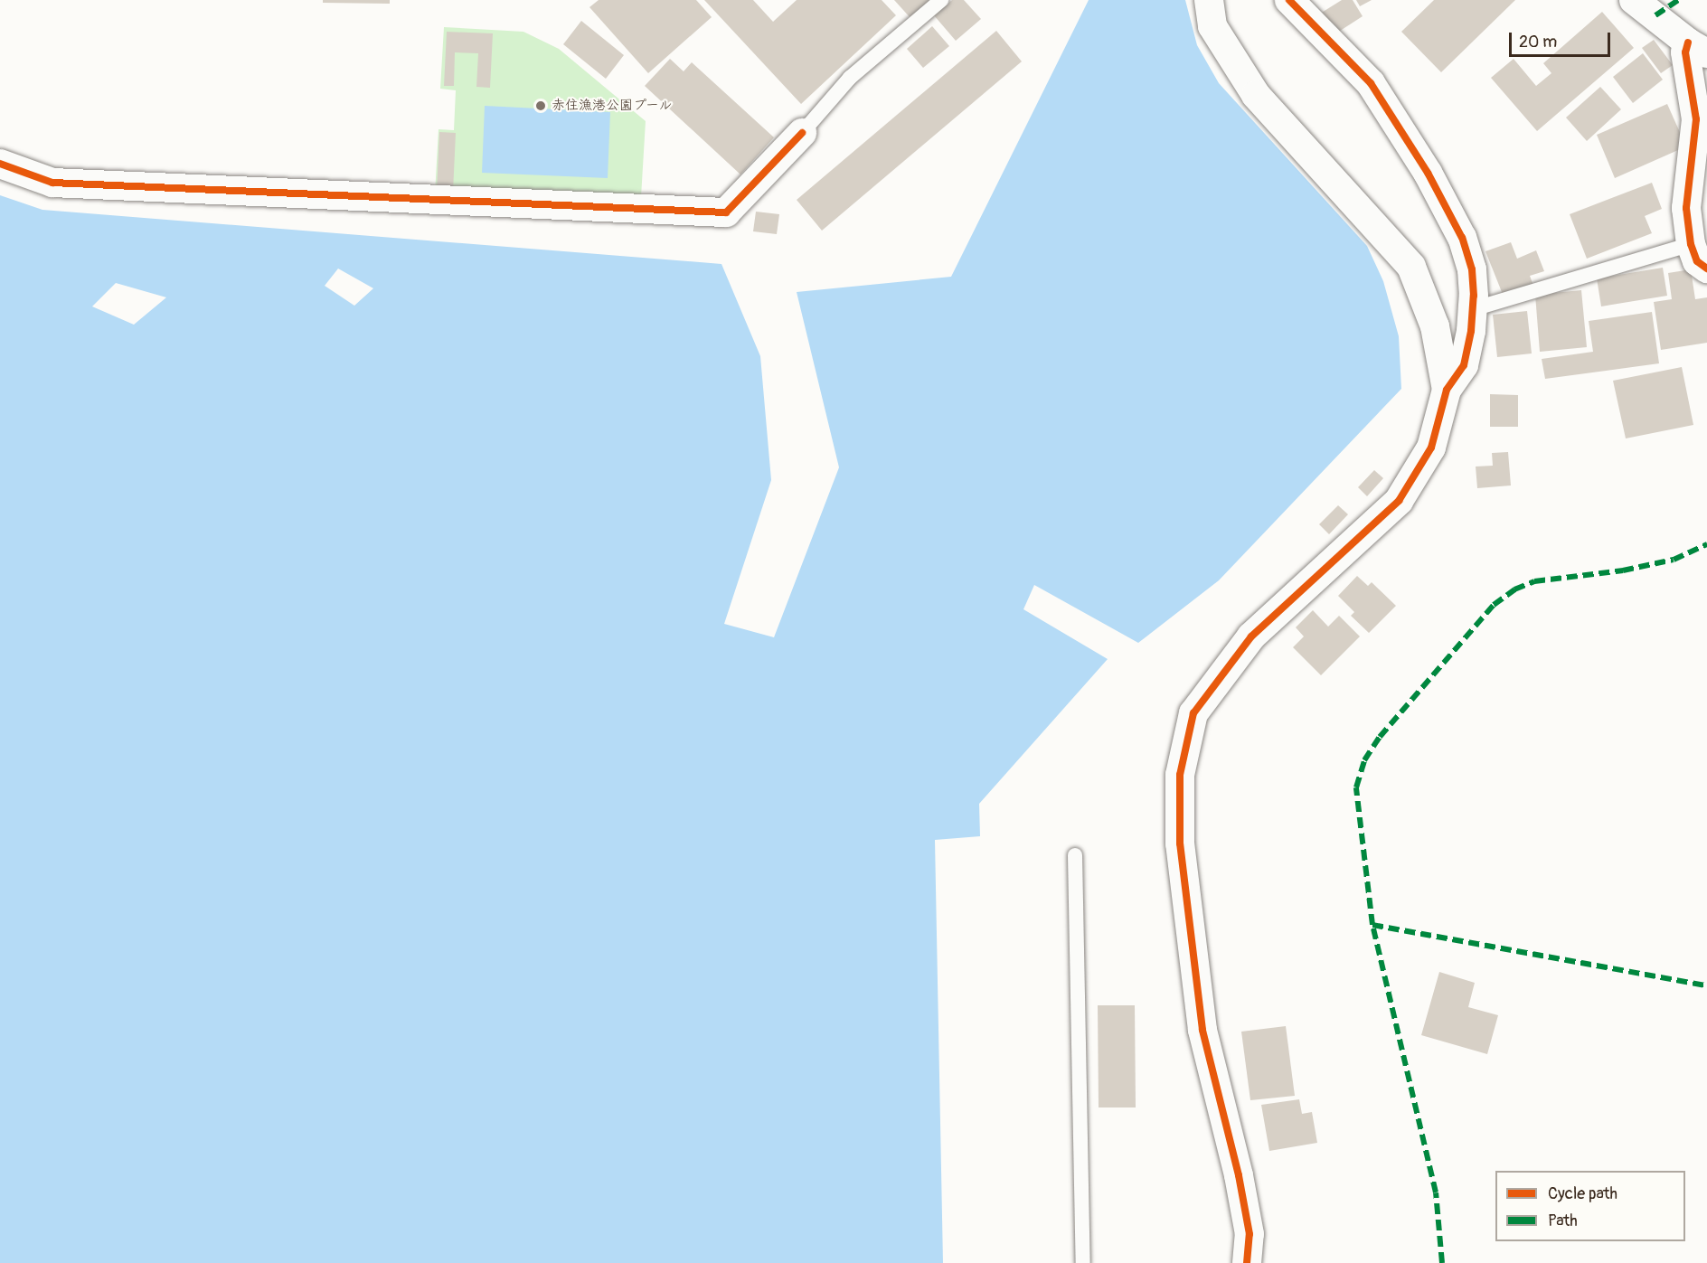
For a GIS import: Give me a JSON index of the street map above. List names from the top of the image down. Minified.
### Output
{"places":["赤住漁港公園プール"],"legend":["Cycle path","Path"],"scale_bar":"20 m"}
